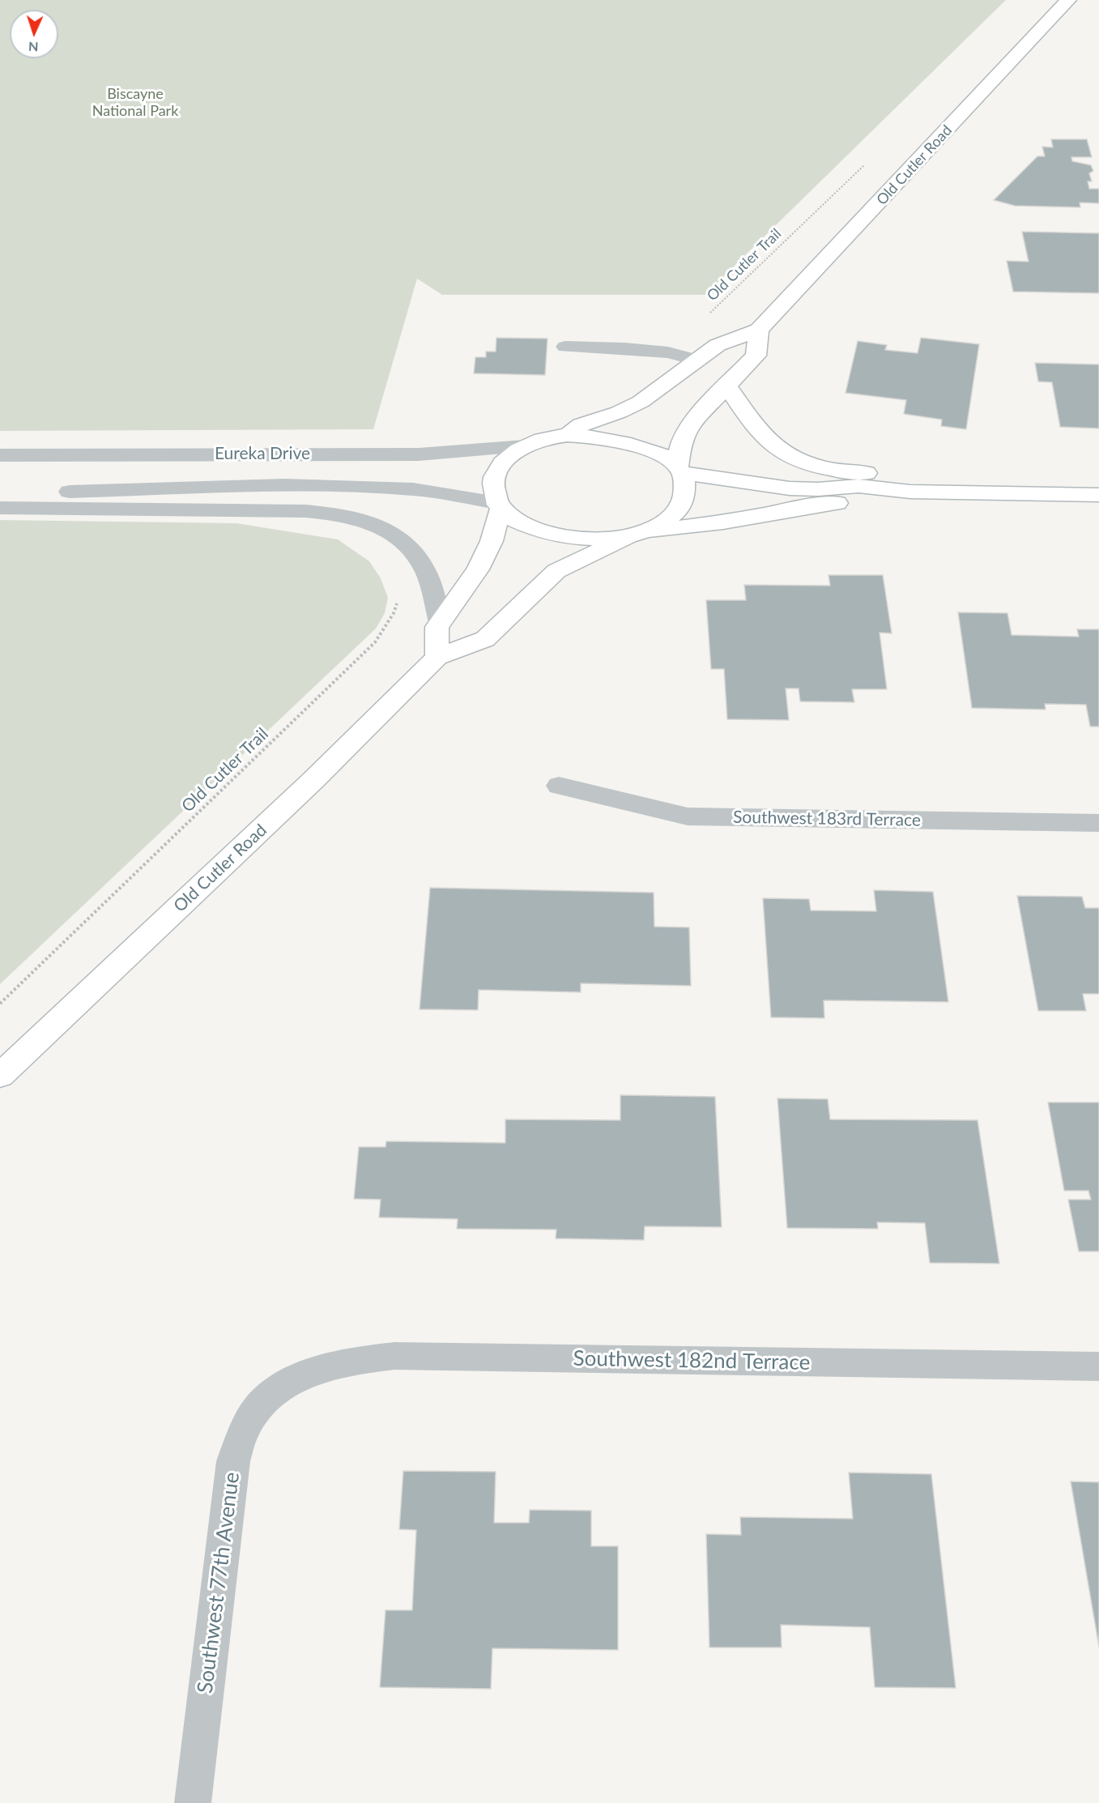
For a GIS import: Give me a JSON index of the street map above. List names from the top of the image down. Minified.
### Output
{"streets":{"main road":["Old Cutler Road"],"street":["Eureka Drive","Southwest 183rd Terrace","Southwest 182nd Terrace","Southwest 77th Avenue"],"path":["Old Cutler Trail"]},"crossings":[["Southwest 182nd Terrace","Southwest 77th Avenue"]],"parks":["Biscayne National Park"],"north":"bottom"}
